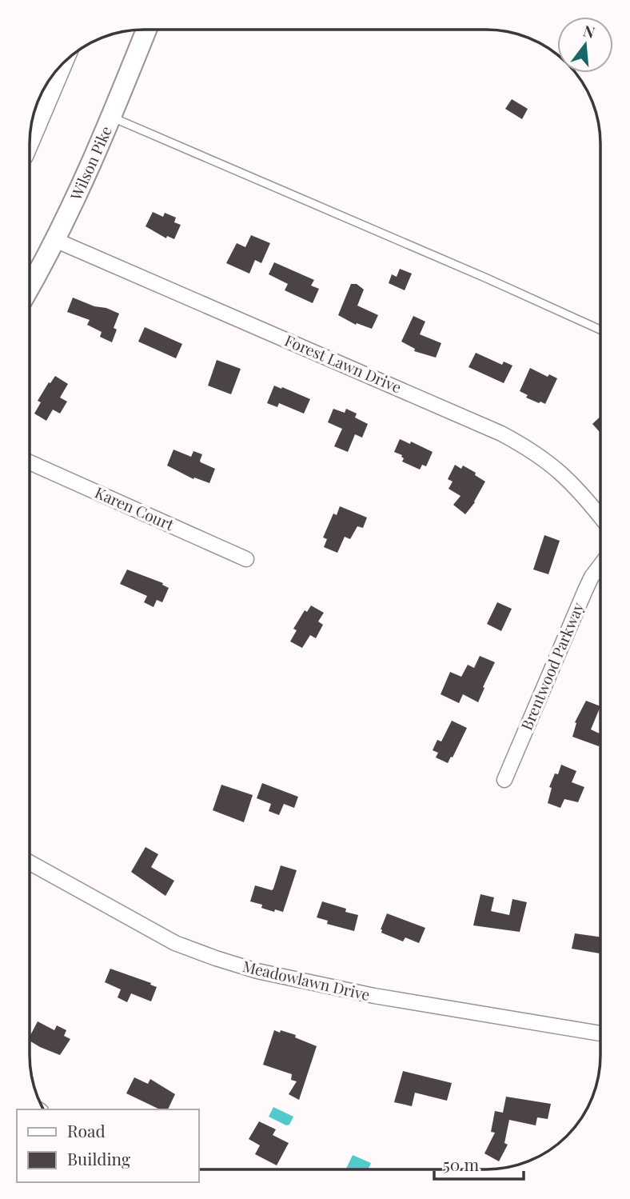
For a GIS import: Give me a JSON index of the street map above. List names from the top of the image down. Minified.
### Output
{"streets":{"main road":["Wilson Pike"],"street":["Forest Lawn Drive","Karen Court","Brentwood Parkway","Meadowlawn Drive"]},"crossings":[["Wilson Pike","Forest Lawn Drive"]],"legend":["Road","Building"],"scale_bar":"50 m","north":"top"}
